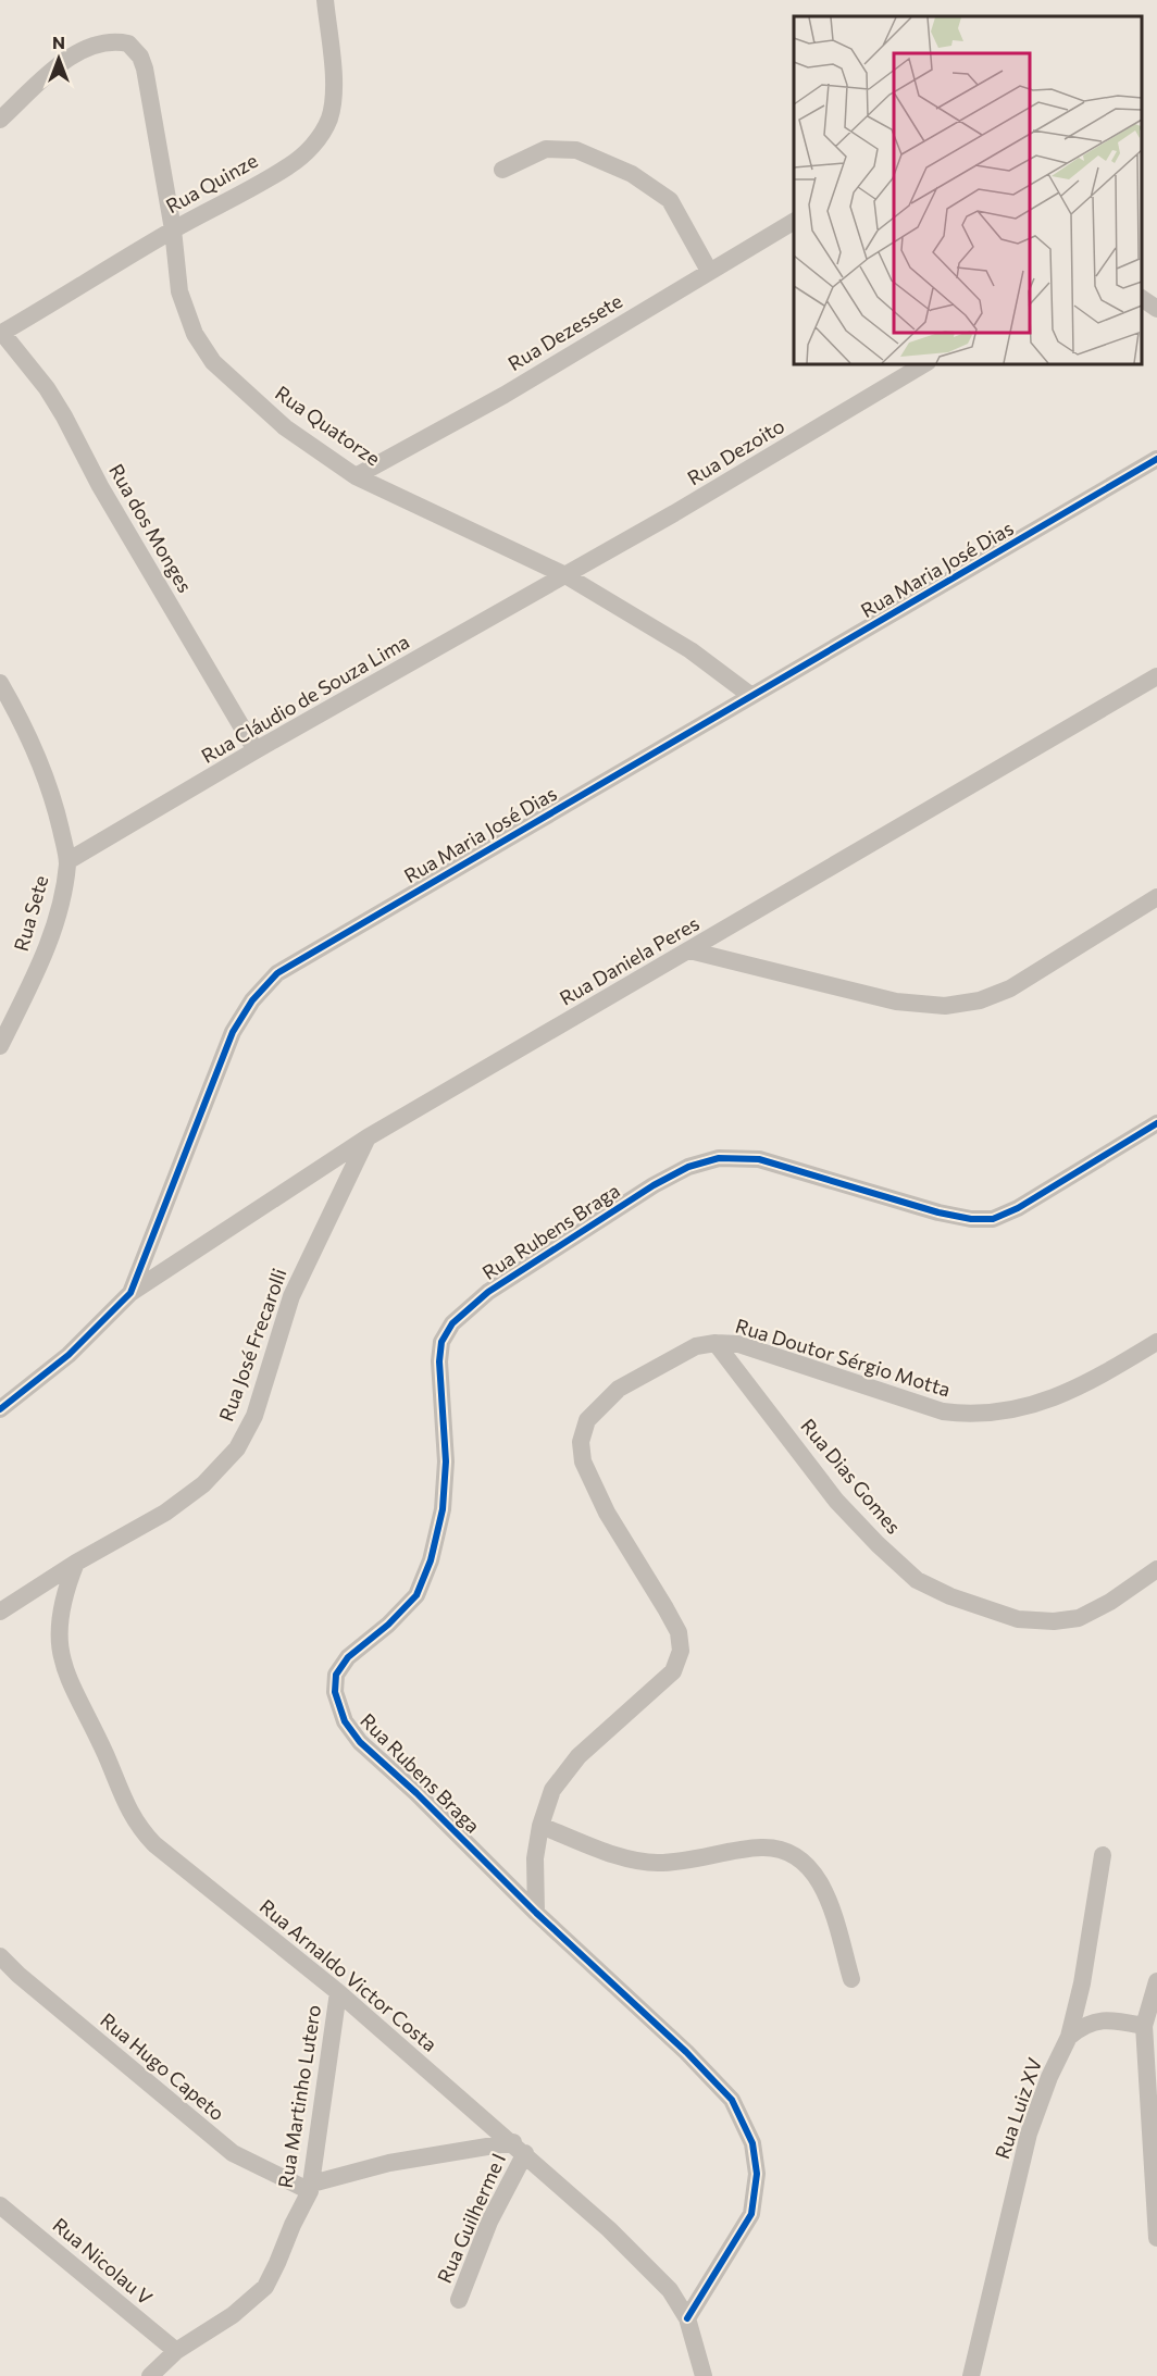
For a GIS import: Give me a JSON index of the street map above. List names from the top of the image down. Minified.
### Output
{"streets":{"street":["Rua Quinze","Rua Dezessete","Rua Quatorze","Rua Dezoito","Rua dos Monges","Rua Maria José Dias","Rua Cláudio de Souza Lima","Rua Sete","Rua Daniela Peres","Rua Rubens Braga","Rua José Frecarolli","Rua Doutor Sérgio Motta","Rua Dias Gomes","Rua Arnaldo Victor Costa","Rua Hugo Capeto","Rua Martinho Lutero","Rua Luiz XV","Rua Guilherme I","Rua Nicolau V"]},"crossings":[["Rua Quinze","Rua Quatorze"],["Rua Quinze","Rua dos Monges"],["Rua Dezessete","Rua Quatorze"],["Rua Quatorze","Rua Dezoito"],["Rua Quatorze","Rua Maria José Dias"],["Rua Quatorze","Rua Cláudio de Souza Lima"],["Rua Dezoito","Rua Cláudio de Souza Lima"],["Rua dos Monges","Rua Cláudio de Souza Lima"],["Rua Maria José Dias","Rua Daniela Peres"],["Rua Cláudio de Souza Lima","Rua Sete"],["Rua Daniela Peres","Rua José Frecarolli"],["Rua Rubens Braga","Rua Doutor Sérgio Motta"],["Rua Rubens Braga","Rua Arnaldo Victor Costa"],["Rua José Frecarolli","Rua Arnaldo Victor Costa"],["Rua Doutor Sérgio Motta","Rua Dias Gomes"],["Rua Arnaldo Victor Costa","Rua Martinho Lutero"],["Rua Arnaldo Victor Costa","Rua Guilherme I"],["Rua Hugo Capeto","Rua Martinho Lutero"],["Rua Martinho Lutero","Rua Nicolau V"]],"north":"top"}
